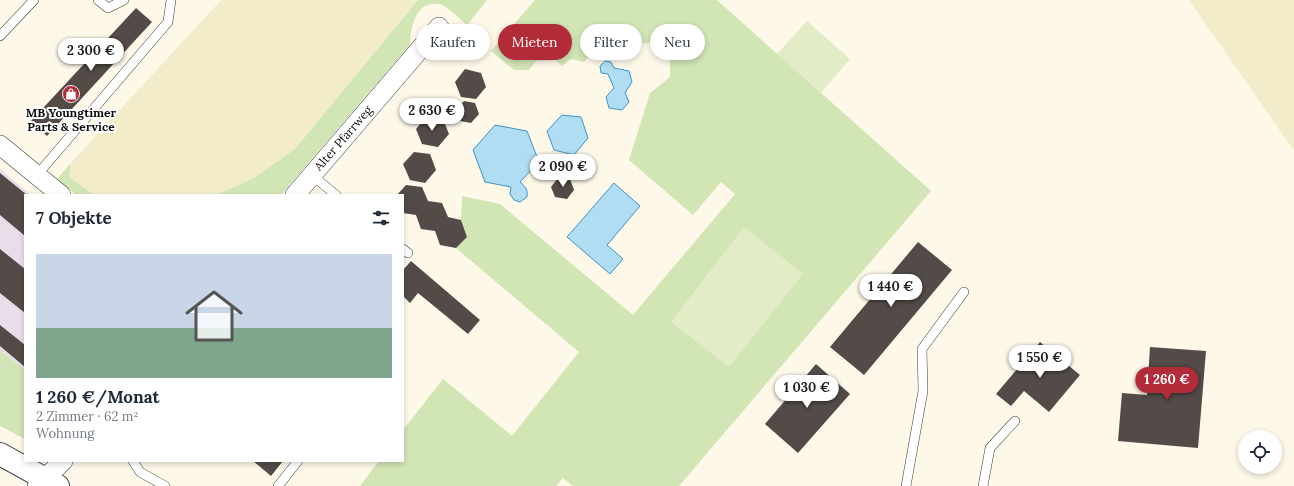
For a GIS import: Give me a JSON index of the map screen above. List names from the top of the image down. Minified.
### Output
{"streets":{"street":["Alter Pfarrweg"]},"places":{"shop":["MB Youngtimer Parts & Service"]},"page":{"chip":["Kaufen","Mieten","Filter","Neu"],"price":["2 300 €","2 630 €","2 090 €","1 440 €","1 550 €","1 260 €","1 030 €"],"heading":"7 Objekte","list":[{"name":"1 260 €/Monat","note":"2 Zimmer · 62 m² · Wohnung"}]}}
